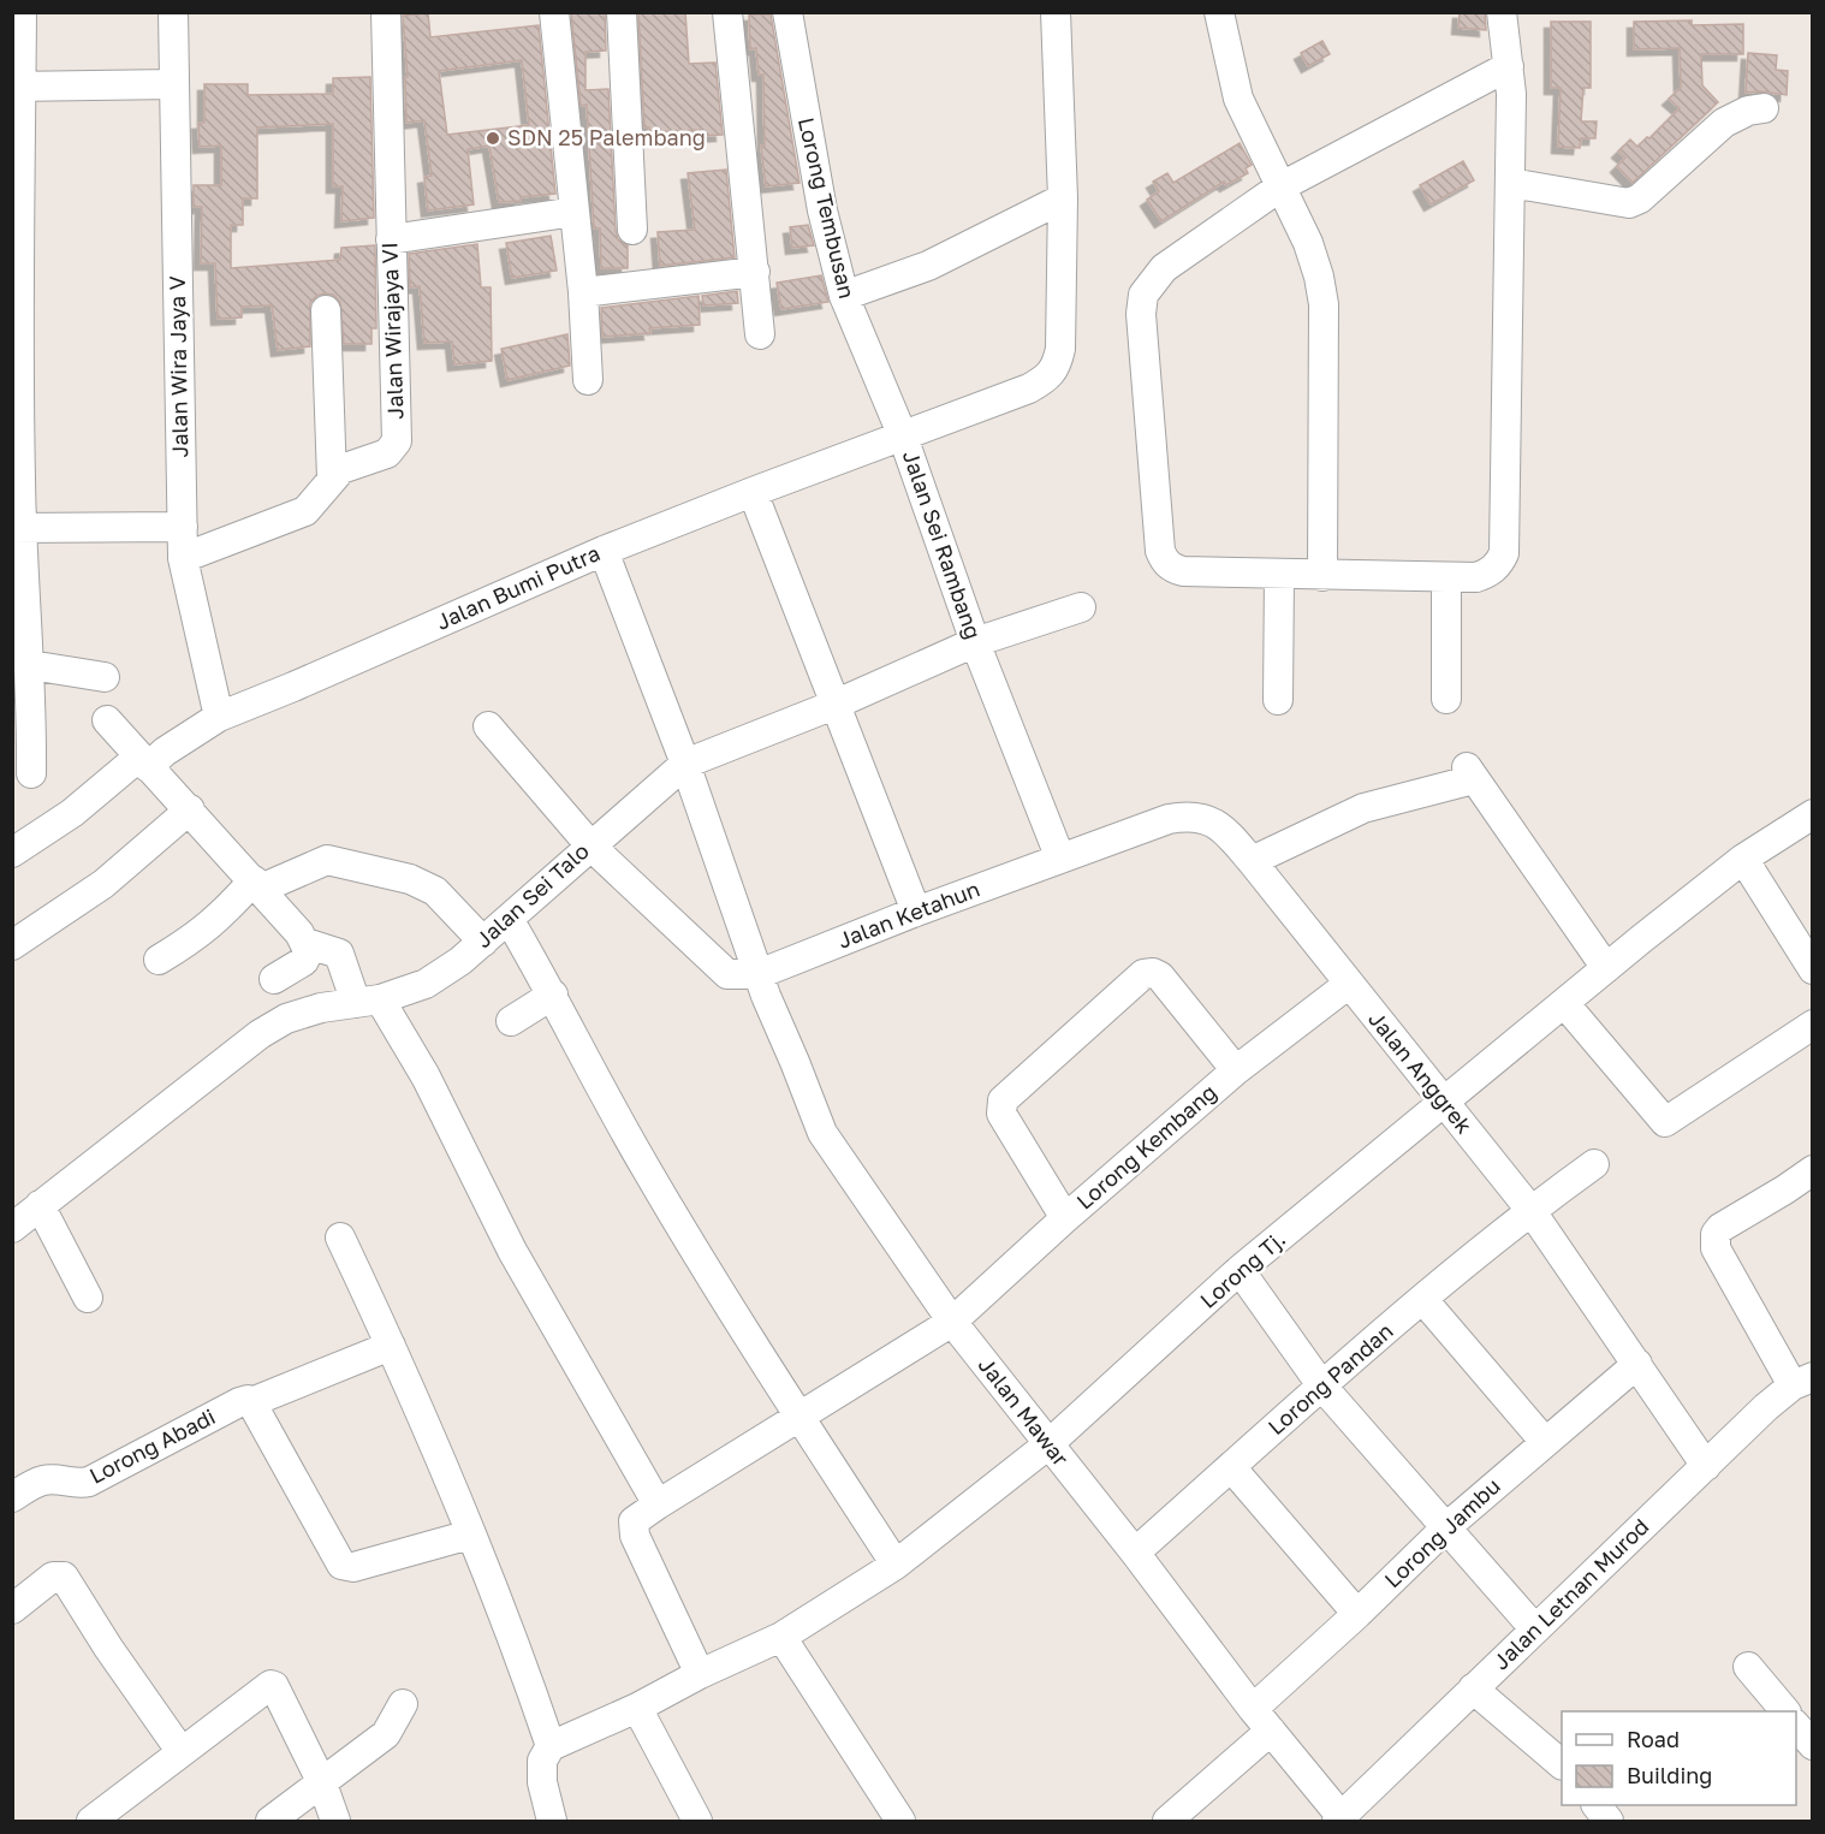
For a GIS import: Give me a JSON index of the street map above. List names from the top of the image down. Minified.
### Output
{"streets":{"street":["Lorong Tembusan","Jalan Wirajaya VI","Jalan Wira Jaya V","Jalan Sei Rambang","Jalan Bumi Putra","Jalan Sei Talo","Jalan Ketahun","Jalan Anggrek","Lorong Kembang","Lorong Tj.","Lorong Pandan","Jalan Mawar","Lorong Abadi","Lorong Jambu","Jalan Letnan Murod"]},"crossings":[["Lorong Tembusan","Jalan Sei Rambang"],["Lorong Tembusan","Jalan Bumi Putra"],["Jalan Wirajaya VI","Jalan Wira Jaya V"],["Jalan Wira Jaya V","Jalan Bumi Putra"],["Jalan Sei Rambang","Jalan Bumi Putra"],["Jalan Sei Rambang","Jalan Sei Talo"],["Jalan Sei Rambang","Jalan Ketahun"],["Jalan Sei Rambang","Jalan Anggrek"],["Jalan Bumi Putra","Jalan Mawar"],["Jalan Sei Talo","Jalan Mawar"],["Jalan Ketahun","Jalan Anggrek"],["Jalan Ketahun","Jalan Mawar"],["Jalan Anggrek","Lorong Kembang"],["Jalan Anggrek","Lorong Tj."],["Jalan Anggrek","Lorong Pandan"],["Jalan Anggrek","Lorong Jambu"],["Jalan Anggrek","Jalan Letnan Murod"],["Lorong Kembang","Lorong Tj."],["Lorong Kembang","Jalan Mawar"],["Lorong Tj.","Jalan Mawar"],["Lorong Pandan","Jalan Mawar"],["Jalan Mawar","Lorong Jambu"],["Jalan Mawar","Jalan Letnan Murod"]],"places":["SDN 25 Palembang"],"legend":["Road","Building"]}
